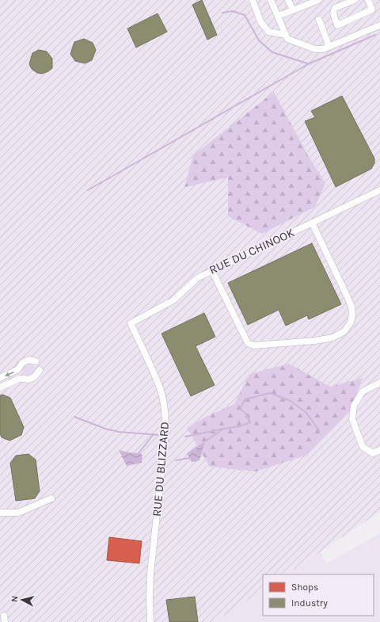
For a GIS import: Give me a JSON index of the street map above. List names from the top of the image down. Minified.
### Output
{"streets":{"street":["RUE DU CHINOOK","RUE DU BLIZZARD"]},"crossings":[["RUE DU CHINOOK","RUE DU BLIZZARD"]],"legend":["Shops","Industry"],"north":"left"}
